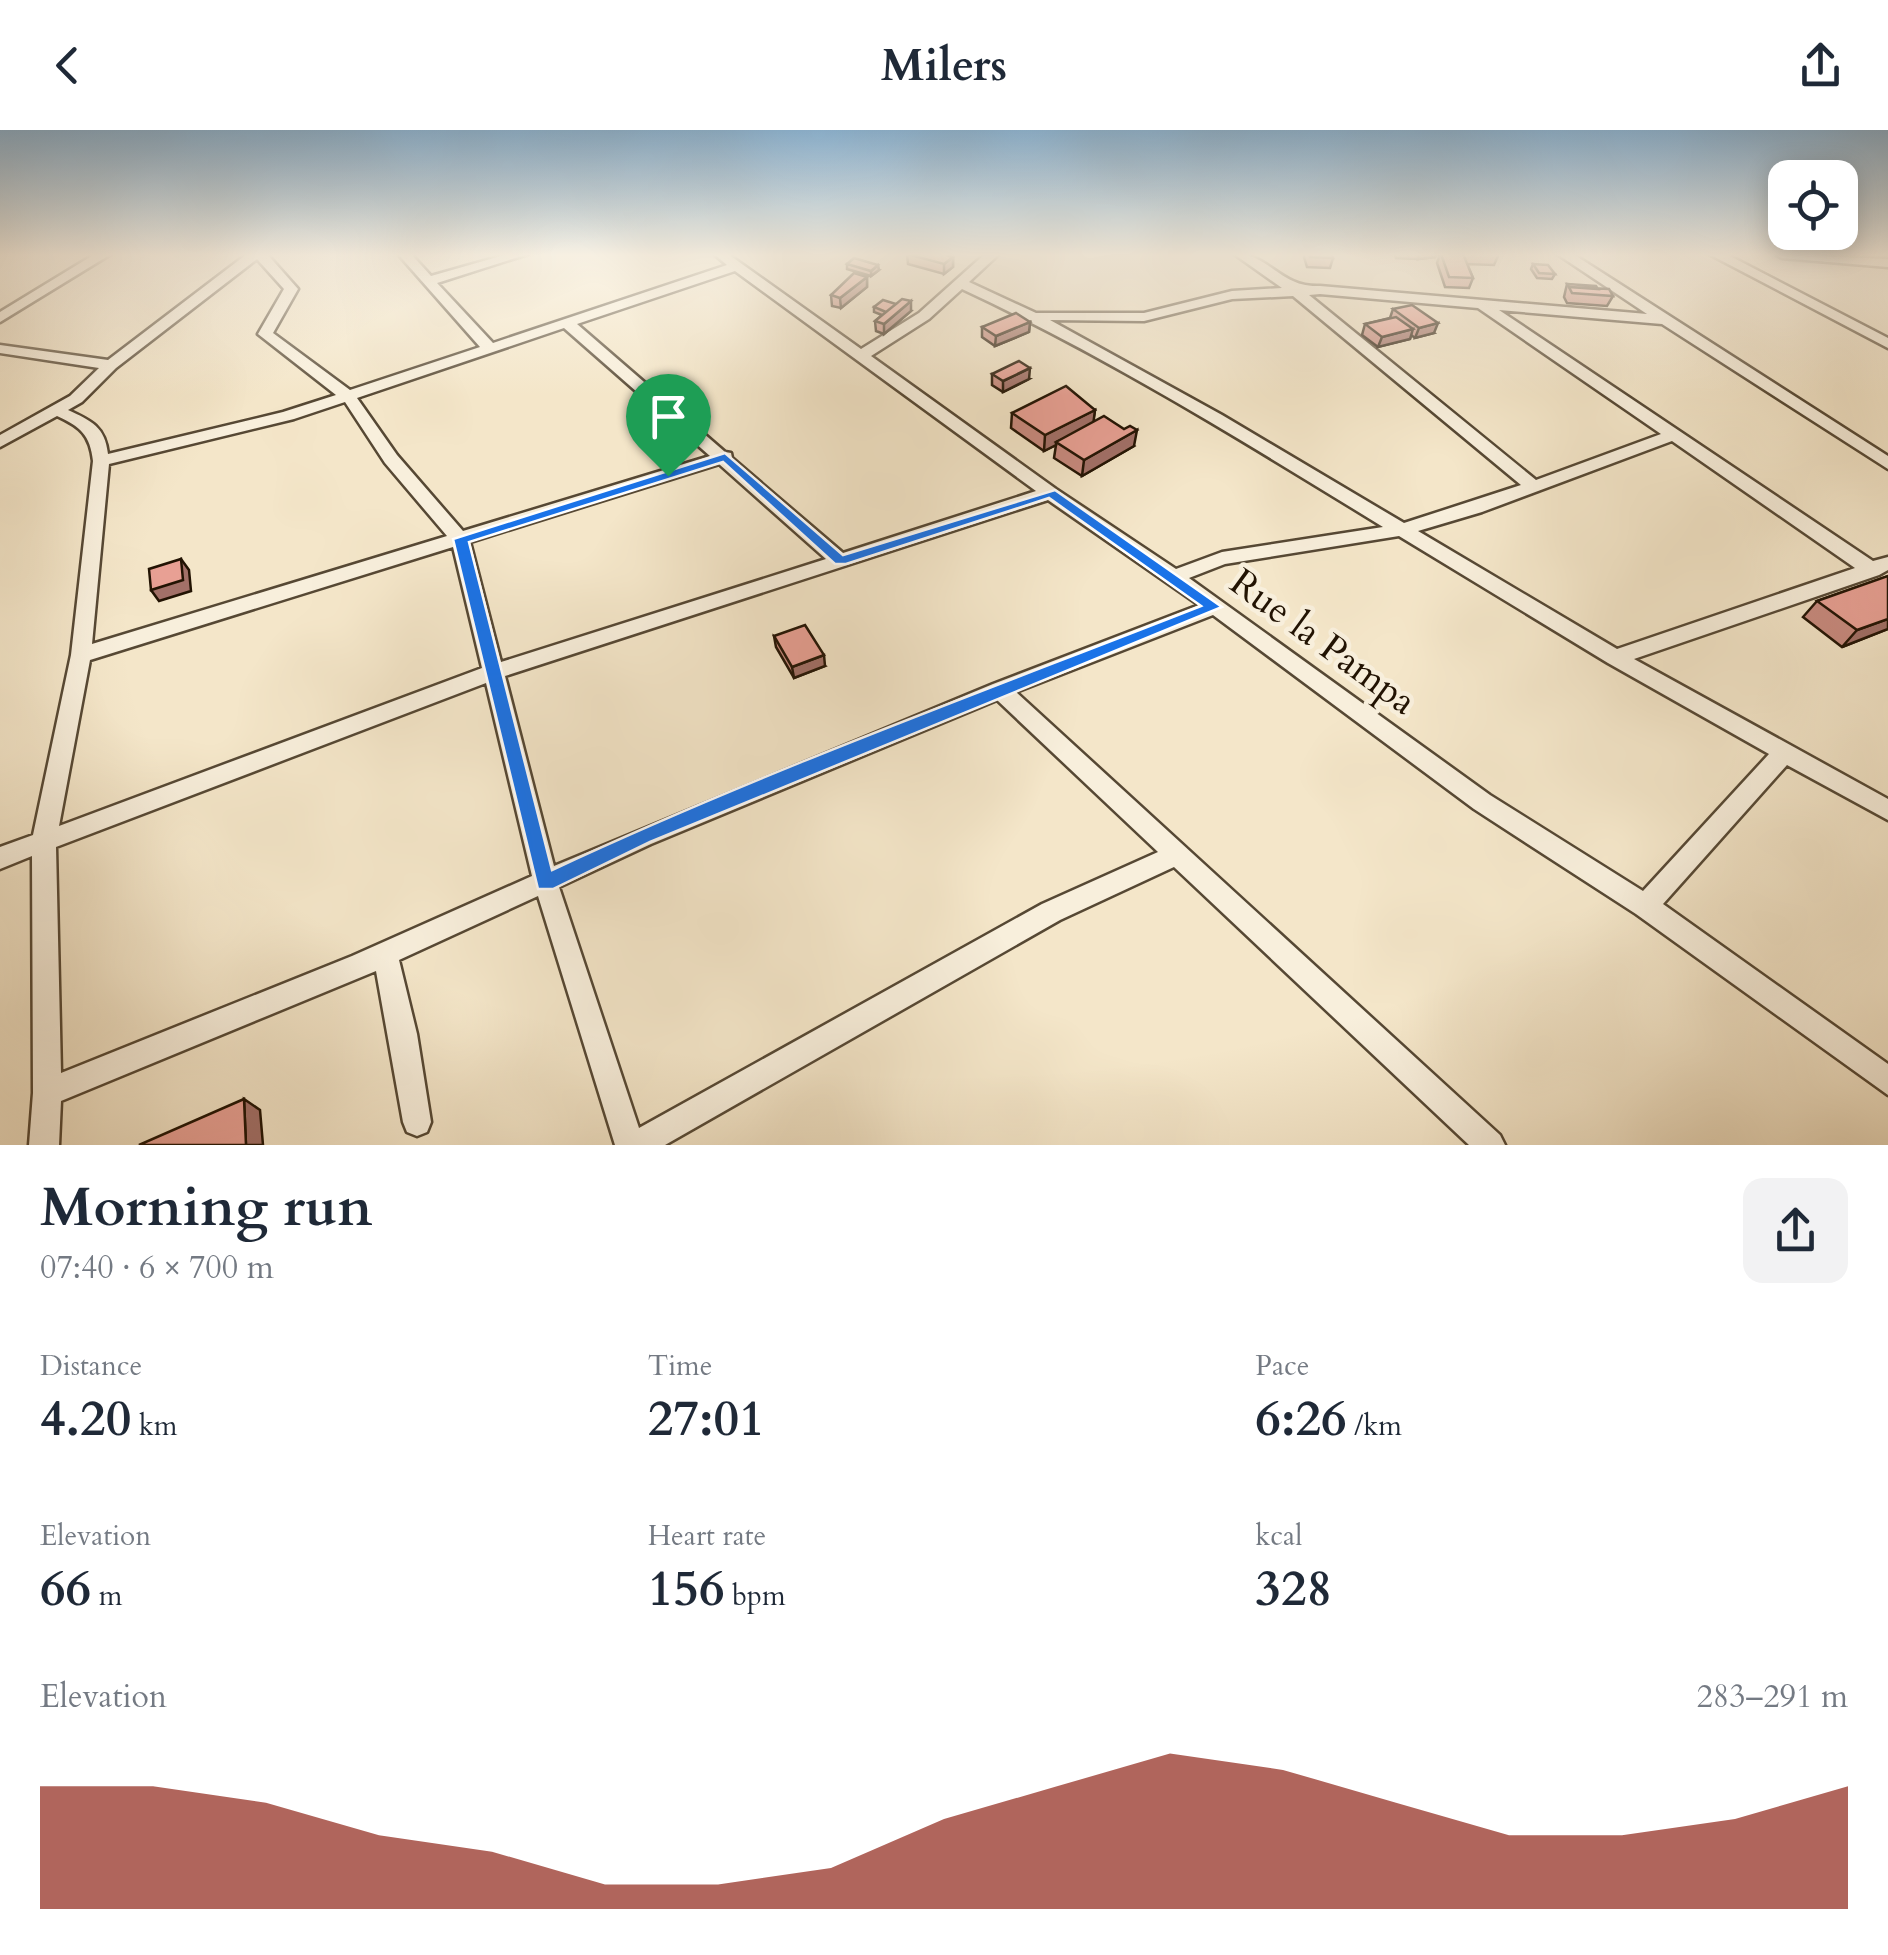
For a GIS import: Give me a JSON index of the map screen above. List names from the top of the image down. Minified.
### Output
{"streets":{"street":["Rue la Pampa"]},"page":{"header":"Milers","heading":["Morning run","07:40 · 6 × 700 m"],"stats":[["Distance","4.20 km"],["Time","27:01"],["Pace","6:26 /km"],["Elevation","66 m"],["Heart rate","156 bpm"],["kcal","328"]],"chart":["Elevation","283–291 m"]}}
